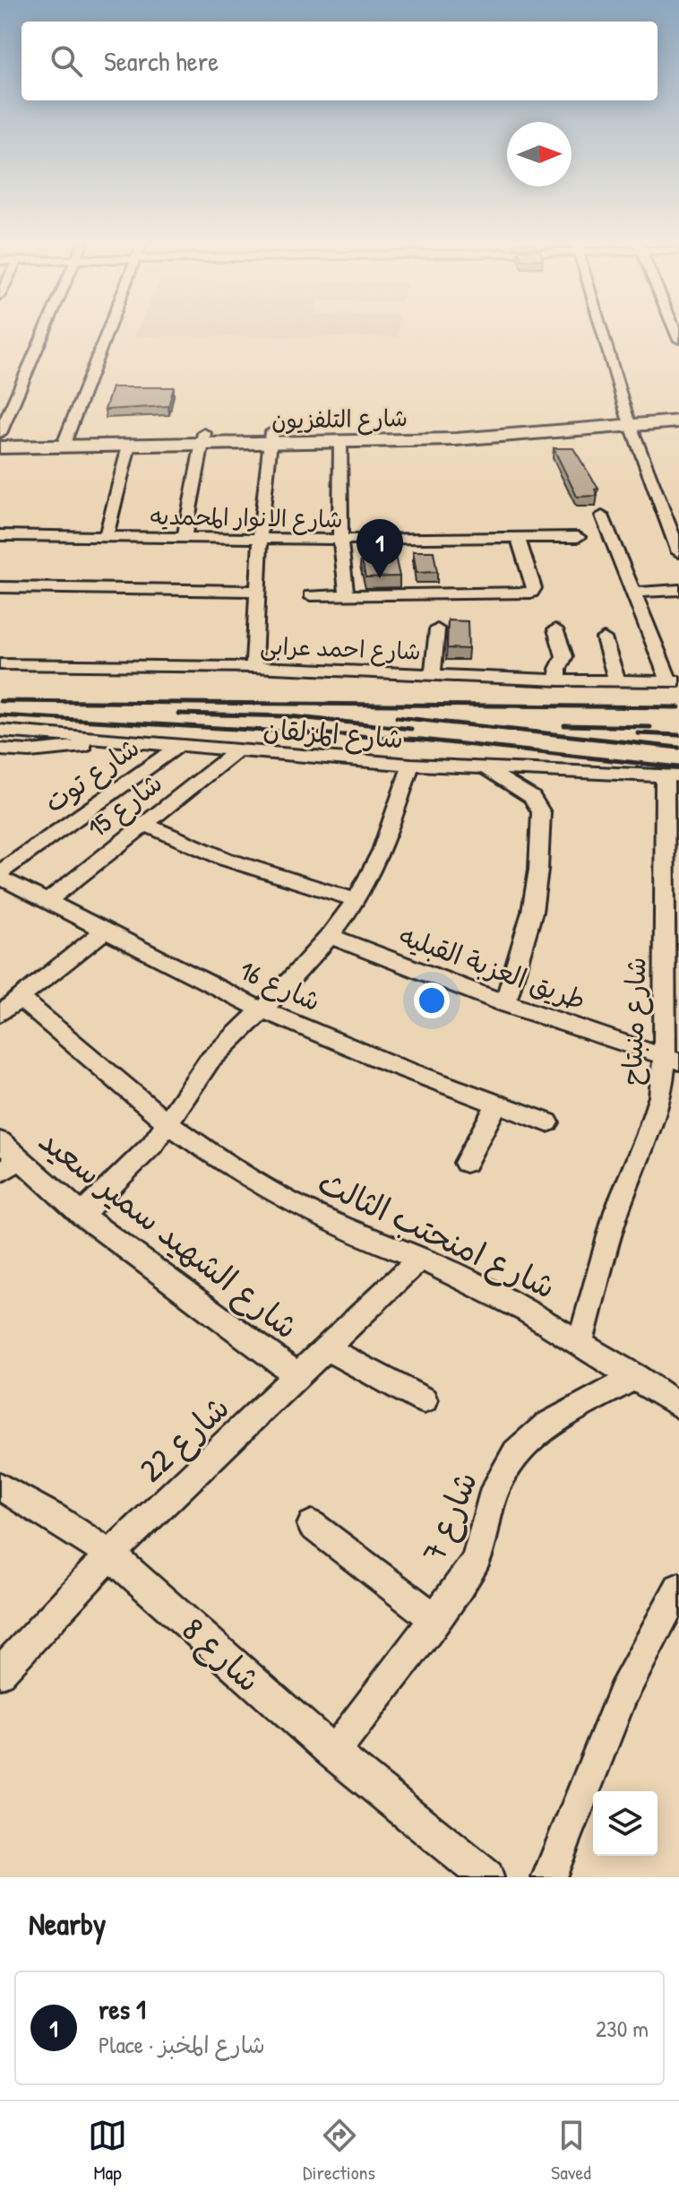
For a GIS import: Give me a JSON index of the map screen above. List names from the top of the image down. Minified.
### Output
{"streets":{"main road":["شارع التلفزيون"],"street":["شارع الانوار المحمديه","شارع احمد عرابى","شارع المزلقان","شارع توت","شارع 15","طريق العزبة القبليه","شارع 16","شارع منبتاح","شارع الشهيد سمير سعيد","شارع امنحتب الثالث","شارع 22","شارع 7","شارع 8"]},"crossings":[["شارع المزلقان","شارع توت"],["شارع المزلقان","شارع 15"],["شارع المزلقان","شارع منبتاح"],["شارع توت","شارع 16"],["شارع 15","شارع 16"],["طريق العزبة القبليه","شارع منبتاح"],["شارع منبتاح","شارع امنحتب الثالث"],["شارع الشهيد سمير سعيد","شارع 22"],["شارع امنحتب الثالث","شارع 22"],["شارع امنحتب الثالث","شارع 7"],["شارع 22","شارع 8"],["شارع 7","شارع 8"]],"north":"right","page":{"search":"Search here","pins":"1","heading":"Nearby","list":[{"mark":"1","name":"res 1","note":"Place · شارع المخبز","value":"230 m"}],"nav":["Map","Directions","Saved"]}}
